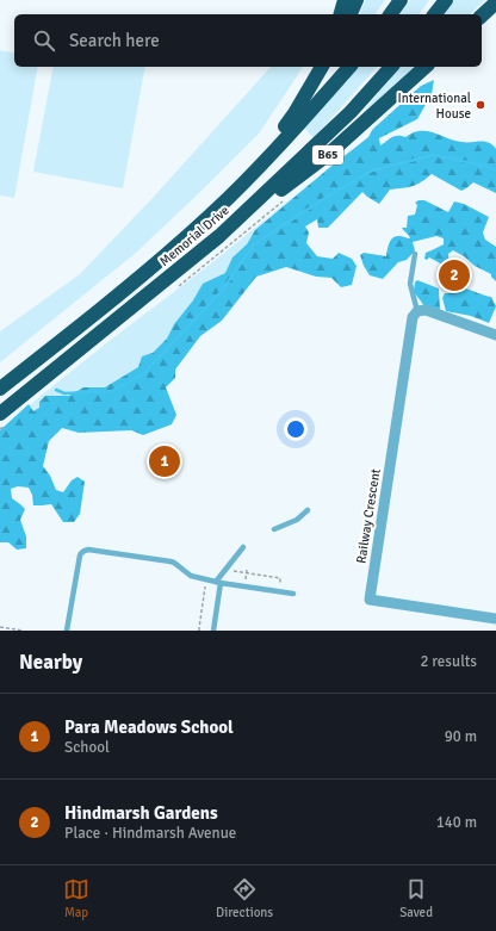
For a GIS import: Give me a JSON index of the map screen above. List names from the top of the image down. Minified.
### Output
{"streets":{"highway":["B65","Memorial Drive"],"street":["Railway Crescent"]},"crossings":[["B65","Memorial Drive"]],"places":["International House"],"page":{"search":"Search here","pins":["2","1"],"heading":["Nearby","2 results"],"list":[{"mark":"1","name":"Para Meadows School","note":"School","value":"90 m"},{"mark":"2","name":"Hindmarsh Gardens","note":"Place · Hindmarsh Avenue","value":"140 m"}],"nav":["Map","Directions","Saved"]}}
